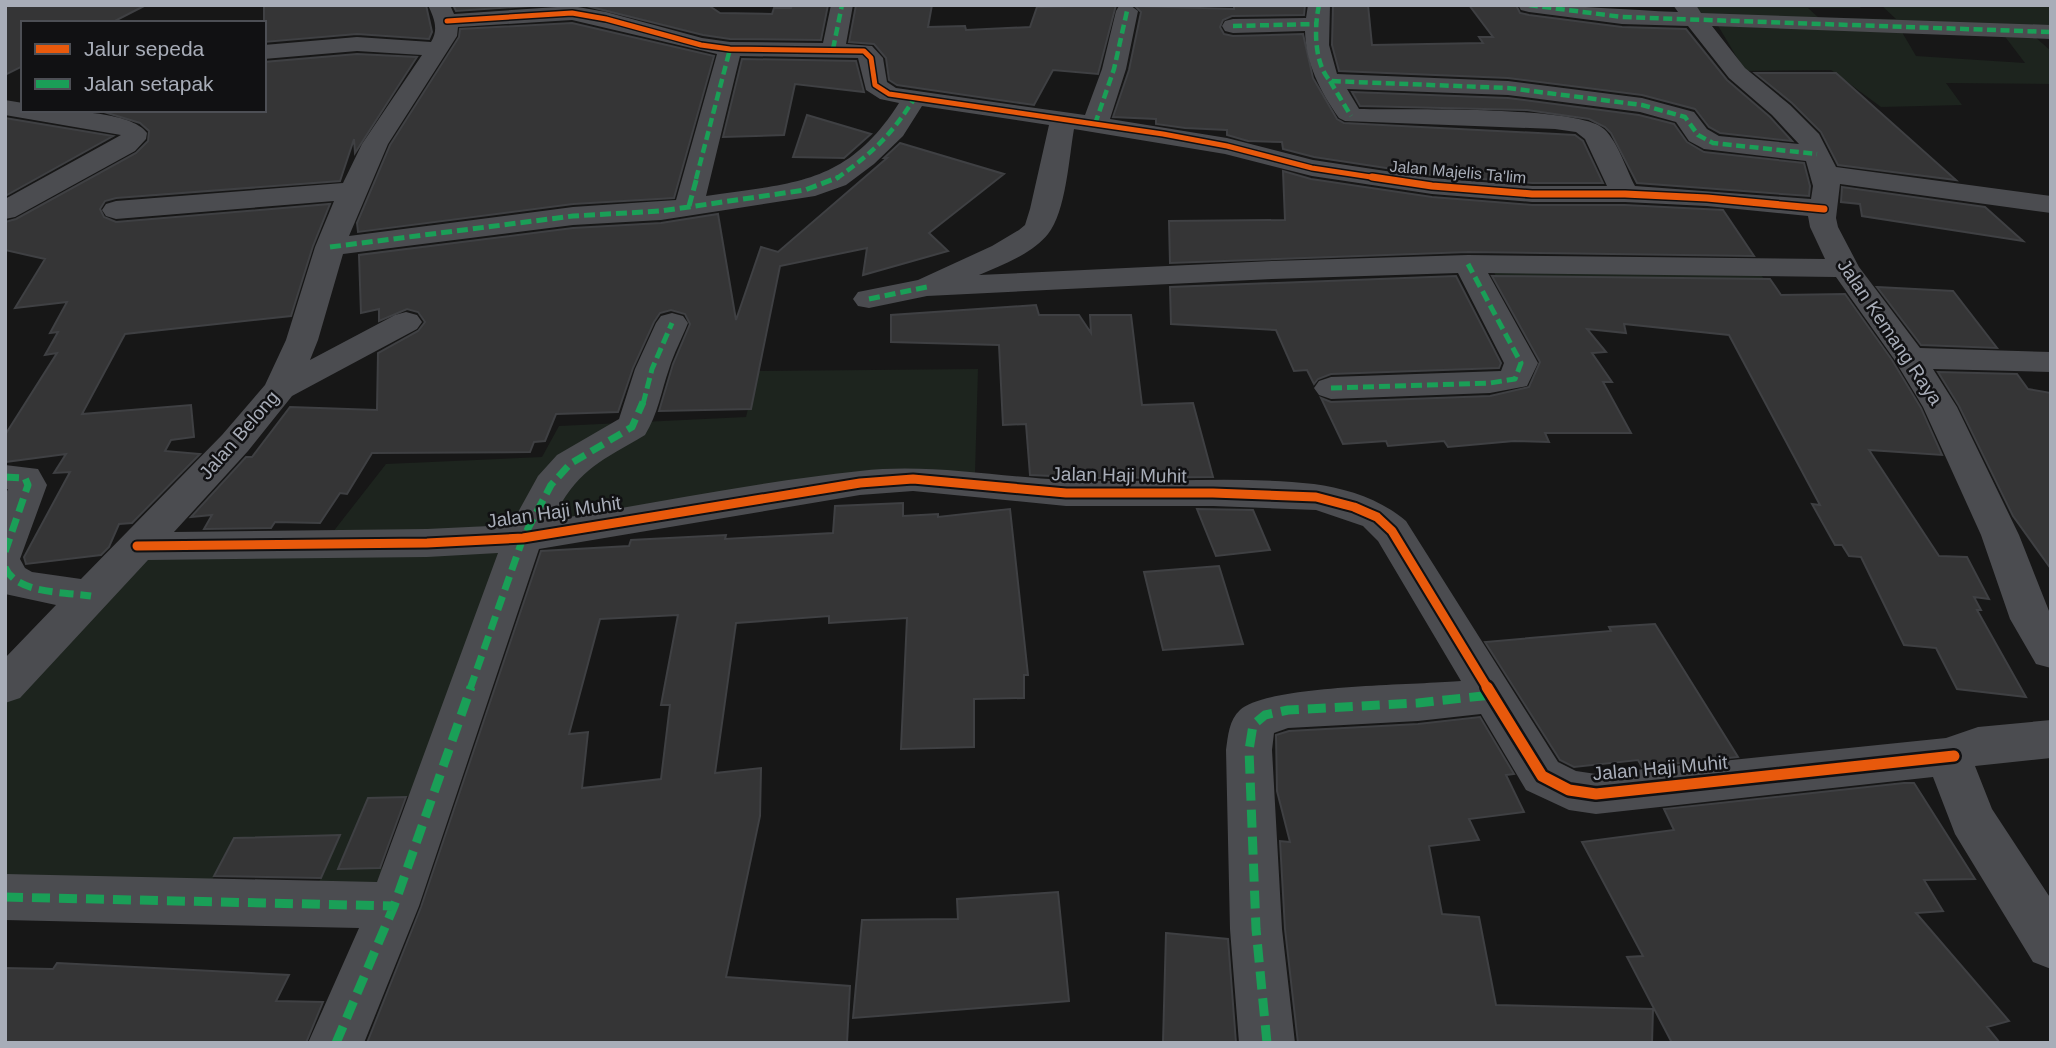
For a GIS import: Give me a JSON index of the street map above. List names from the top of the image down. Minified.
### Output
{"streets":{"street":["Jalan Majelis Ta'lim","Jalan Kemang Raya","Jalan Belong","Jalan Haji Muhit"]},"crossings":[["Jalan Majelis Ta'lim","Jalan Kemang Raya"],["Jalan Belong","Jalan Haji Muhit"]],"legend":["Jalur sepeda","Jalan setapak"]}
